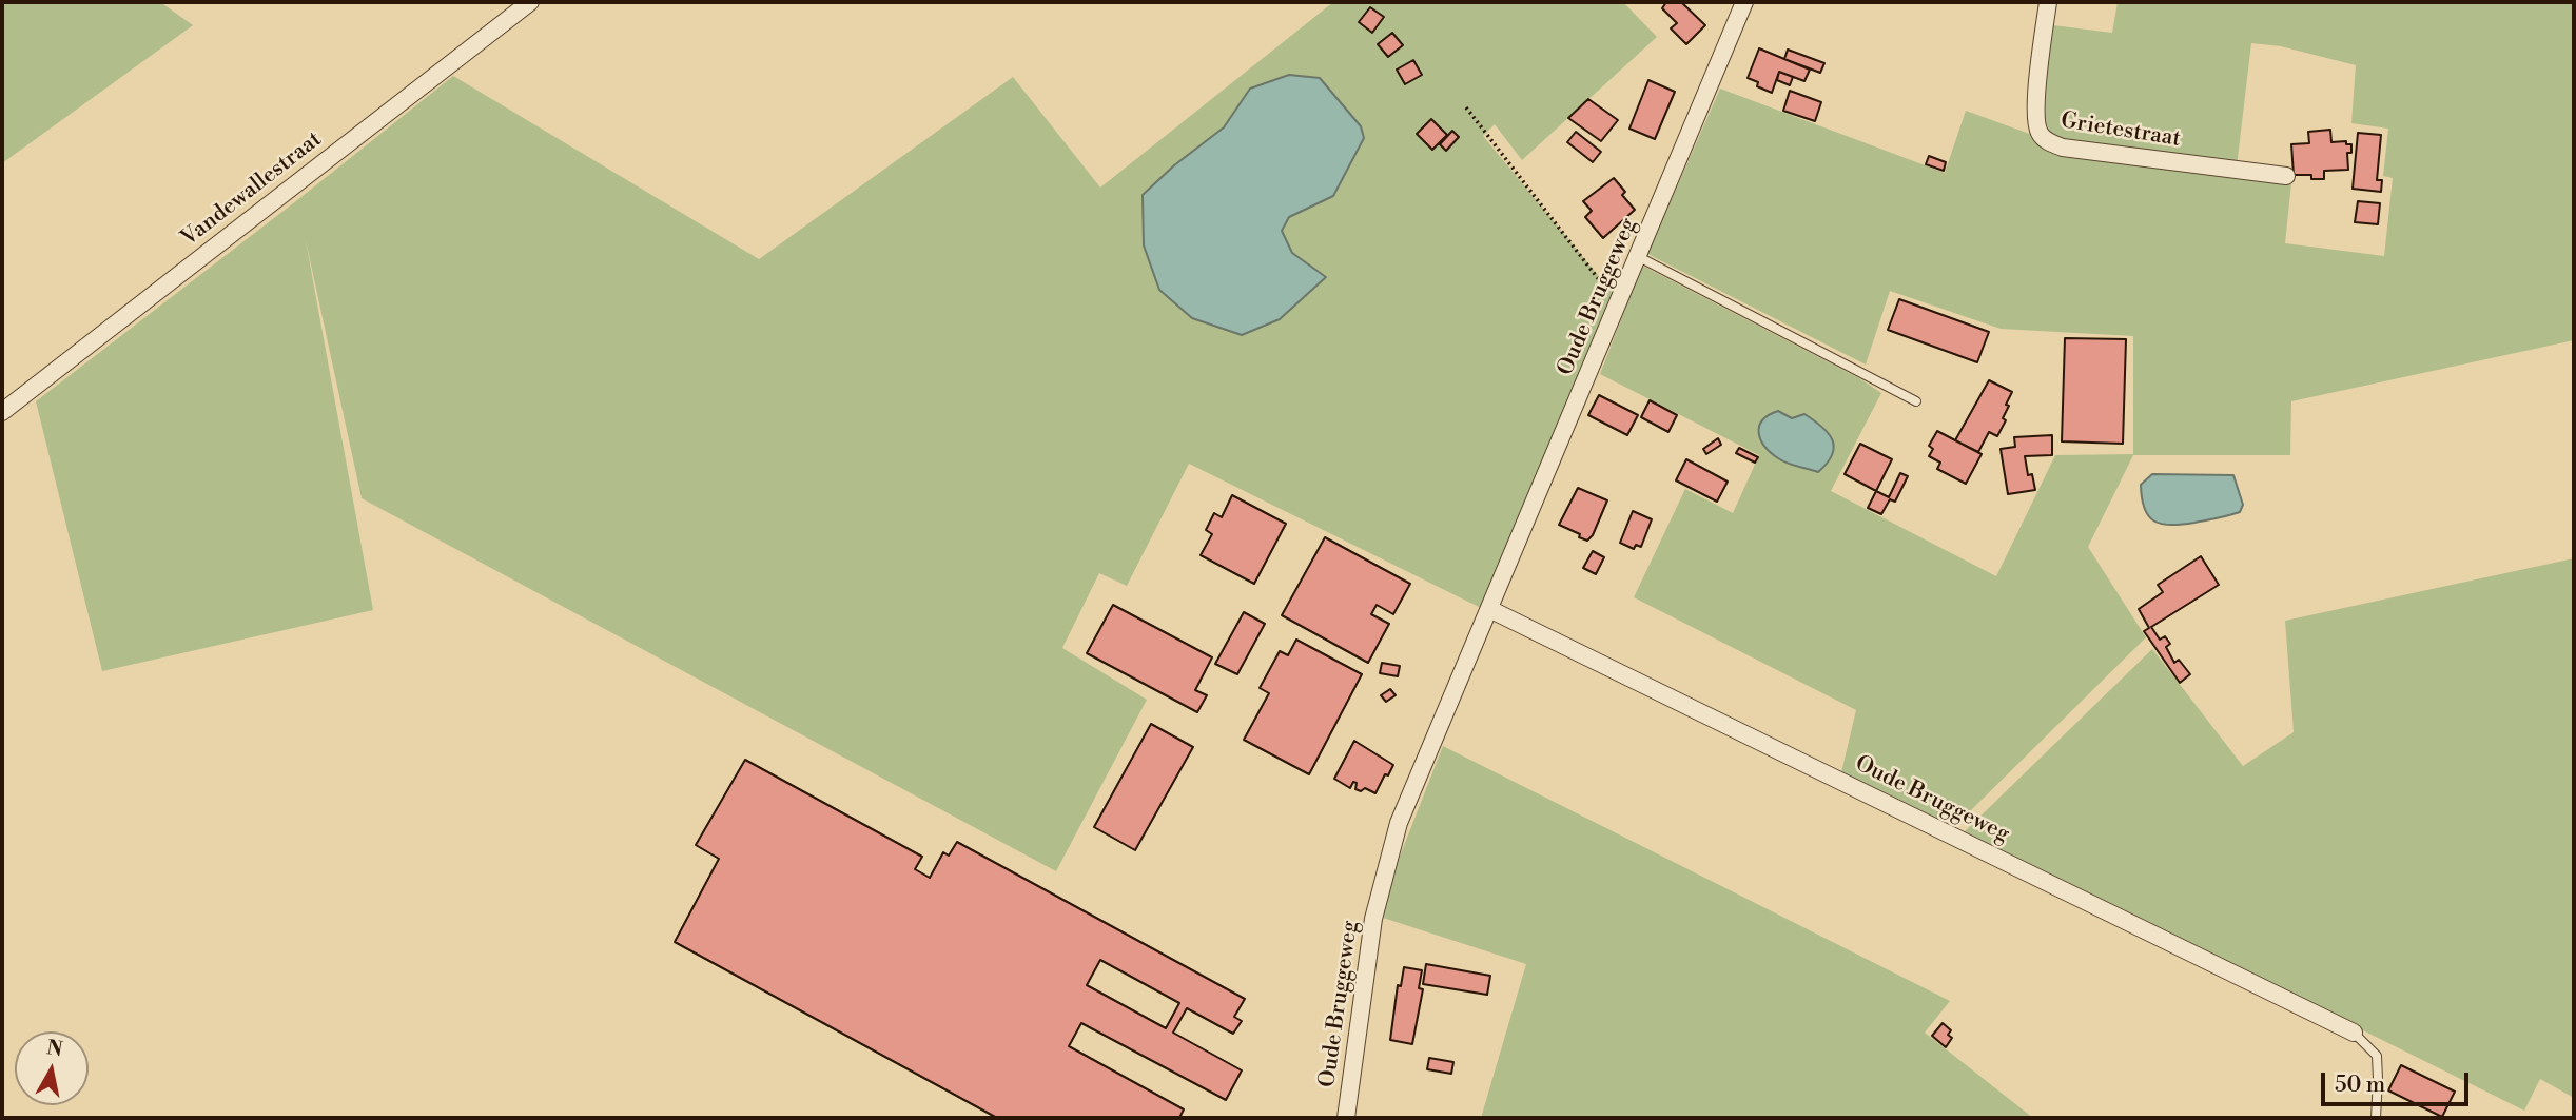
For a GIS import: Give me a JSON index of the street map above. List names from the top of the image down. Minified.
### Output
{"streets":{"street":["Grietestraat","Vandewallestraat","Oude Bruggeweg"]},"scale_bar":"50 m","north":"top"}
